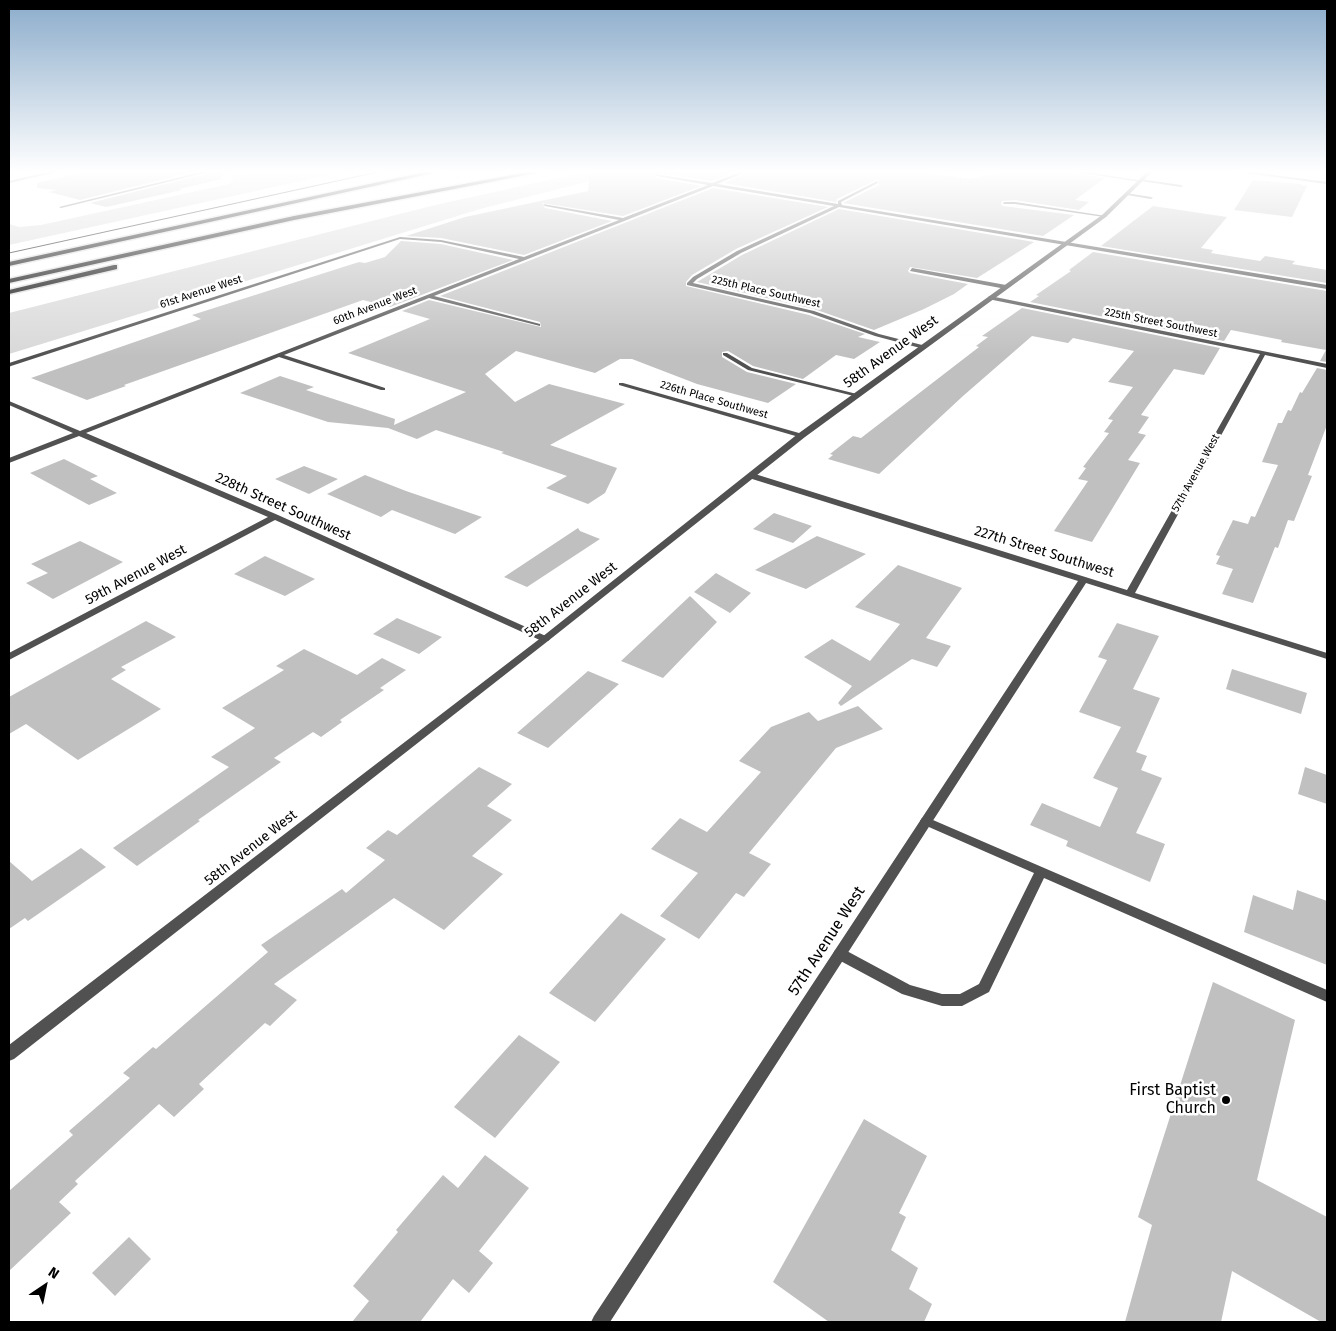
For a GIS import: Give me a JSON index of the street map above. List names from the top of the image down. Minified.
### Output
{"streets":{"street":["61st Avenue West","225th Place Southwest","60th Avenue West","225th Street Southwest","58th Avenue West","226th Place Southwest","57th Avenue West","228th Street Southwest","227th Street Southwest","59th Avenue West"]},"crossings":[["61st Avenue West","60th Avenue West"],["225th Place Southwest","58th Avenue West"],["60th Avenue West","228th Street Southwest"],["225th Street Southwest","58th Avenue West"],["225th Street Southwest","57th Avenue West"],["58th Avenue West","226th Place Southwest"],["58th Avenue West","228th Street Southwest"],["58th Avenue West","227th Street Southwest"],["57th Avenue West","227th Street Southwest"],["228th Street Southwest","59th Avenue West"]],"places":["First Baptist Church"],"north":"top right"}
